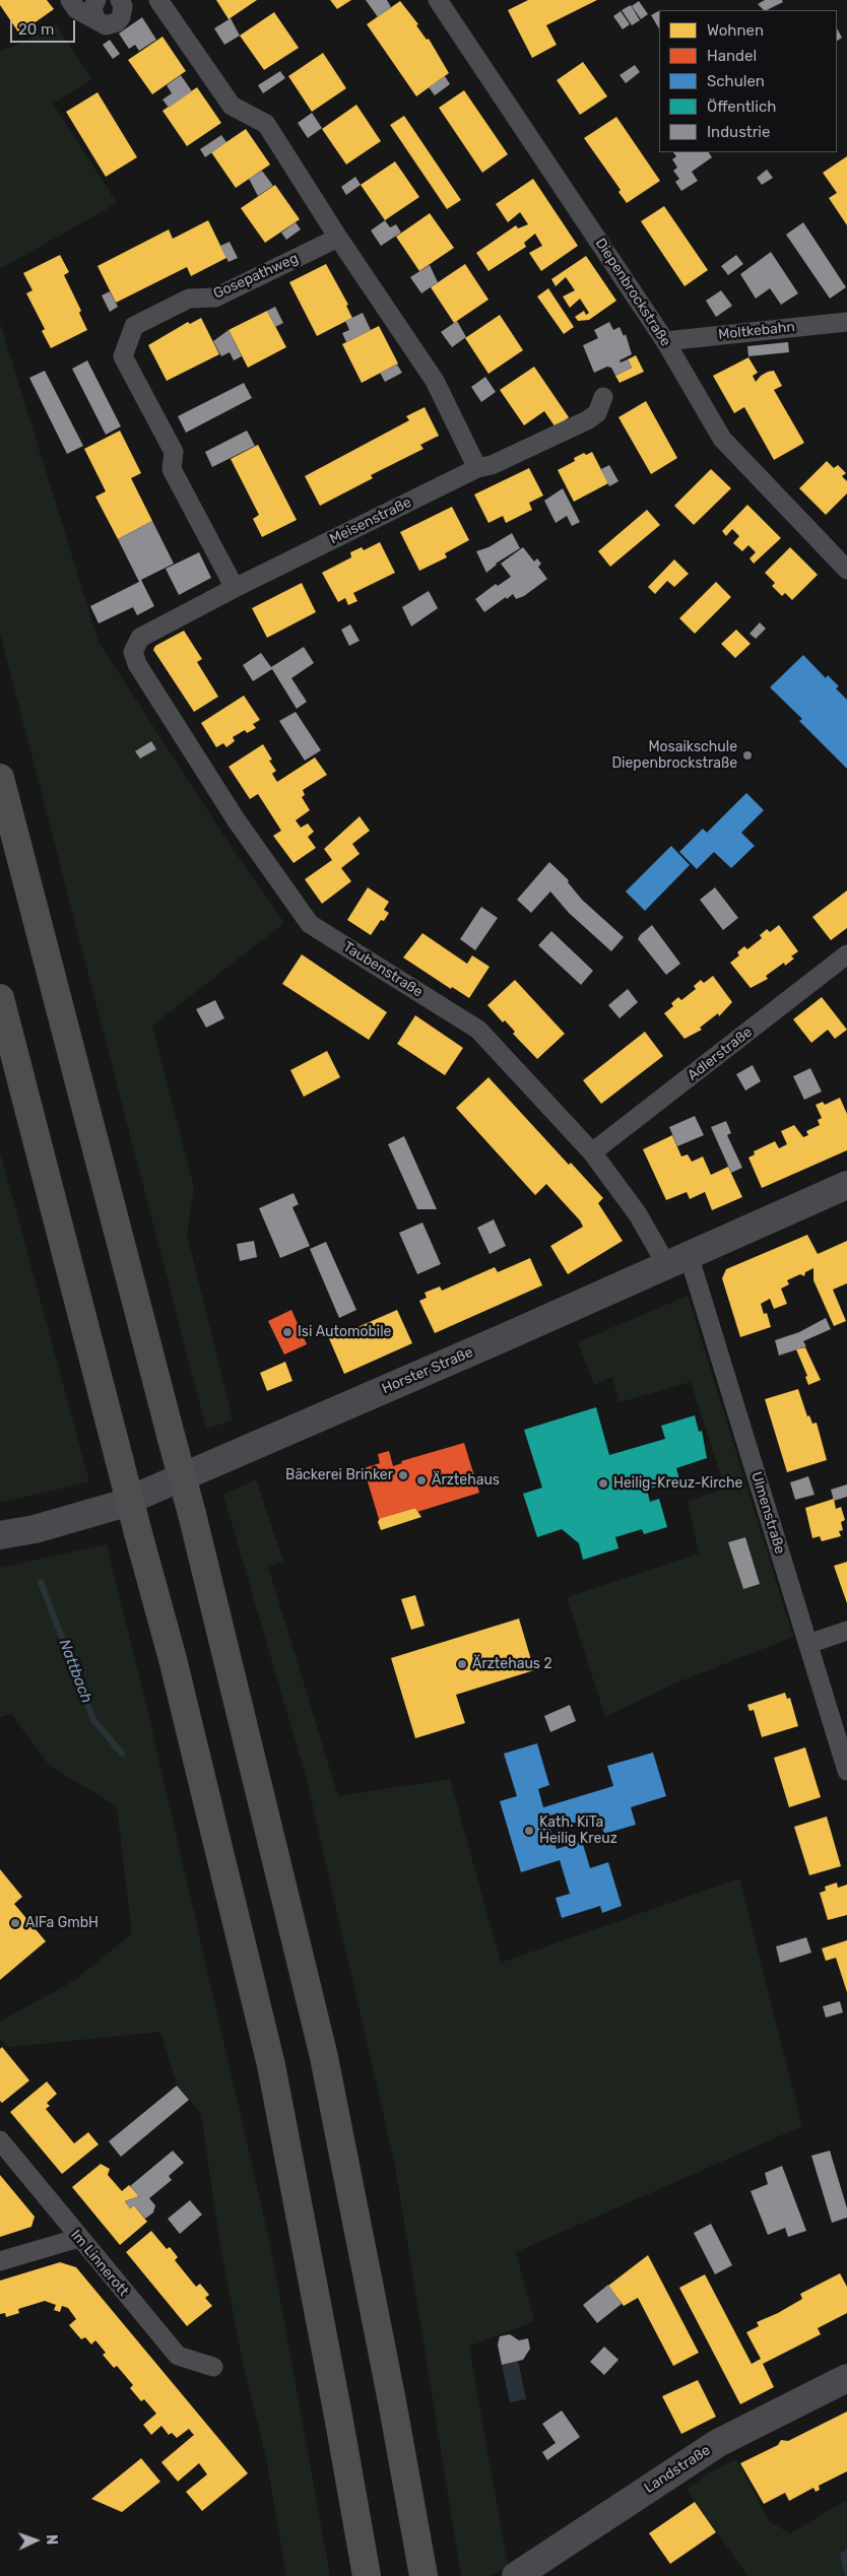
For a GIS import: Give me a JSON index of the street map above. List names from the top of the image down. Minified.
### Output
{"streets":{"main road":["Horster Straße","Landstraße"],"street":["Gosepathweg","Diepenbrockstraße","Moltkebahn","Meisenstraße","Taubenstraße","Adlerstraße","Ulmenstraße","Im Linnerott"]},"crossings":[["Gosepathweg","Meisenstraße"],["Diepenbrockstraße","Moltkebahn"],["Meisenstraße","Taubenstraße"],["Taubenstraße","Adlerstraße"],["Taubenstraße","Horster Straße"],["Taubenstraße","Ulmenstraße"],["Horster Straße","Ulmenstraße"]],"water":["Nattbach"],"places":["Mosaikschule Diepenbrockstraße","Isi Automobile","Bäckerei Brinker","Ärztehaus","Heilig-Kreuz-Kirche","Ärztehaus 2","Kath. KiTa Heilig Kreuz","AlFa GmbH"],"legend":["Wohnen","Handel","Schulen","Öffentlich","Industrie"],"scale_bar":"20 m","north":"right"}
